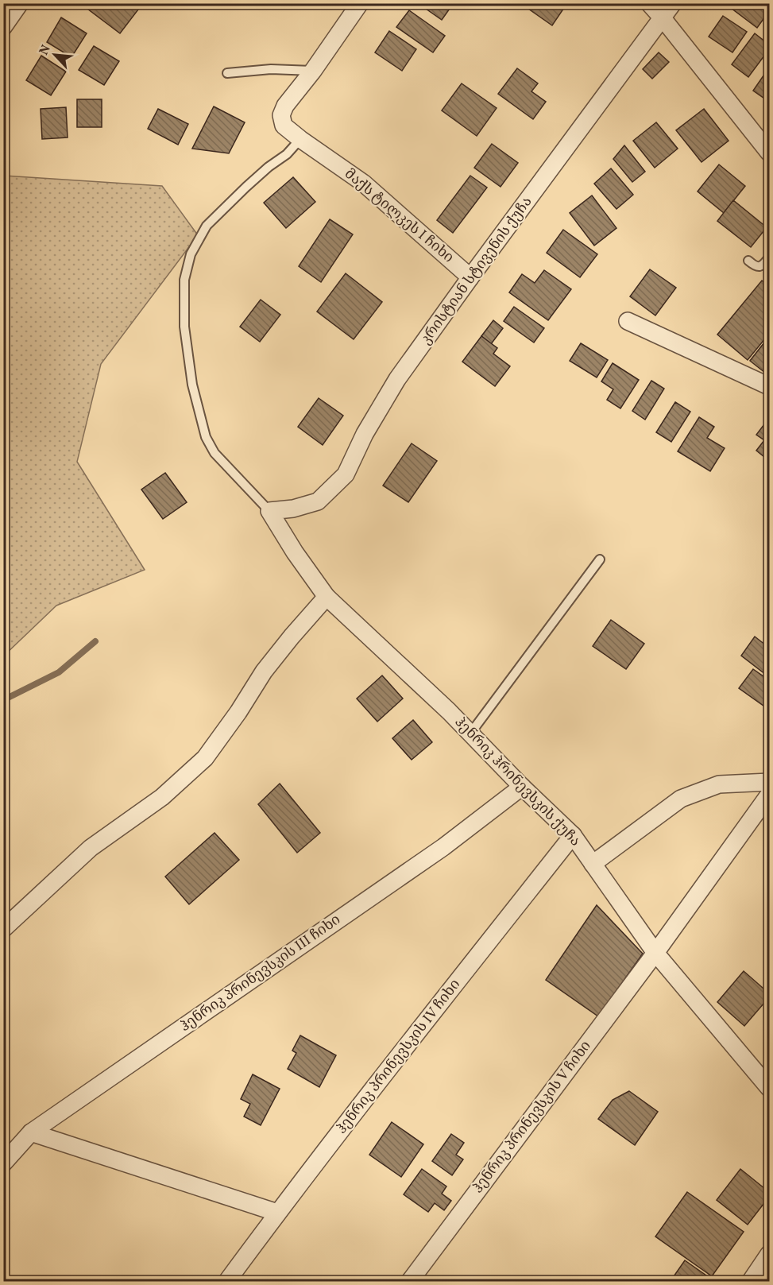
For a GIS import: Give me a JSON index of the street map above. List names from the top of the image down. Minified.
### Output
{"streets":{"street":["მაქს ტილკეს I ჩიხი","კრისტიან სტივენის ქუჩა","ჰენრიკ ჰრინევსკის ქუჩა","ჰენრიკ პრინევსკის III ჩიხი","ჰენრიკ პრინევსკის IV ჩიხი","ჰენრიკ პრინევსკის V ჩიხი"]},"crossings":[["მაქს ტილკეს I ჩიხი","კრისტიან სტივენის ქუჩა"],["კრისტიან სტივენის ქუჩა","ჰენრიკ ჰრინევსკის ქუჩა"],["ჰენრიკ ჰრინევსკის ქუჩა","ჰენრიკ პრინევსკის III ჩიხი"],["ჰენრიკ ჰრინევსკის ქუჩა","ჰენრიკ პრინევსკის IV ჩიხი"],["ჰენრიკ ჰრინევსკის ქუჩა","ჰენრიკ პრინევსკის V ჩიხი"]],"north":"top left"}
